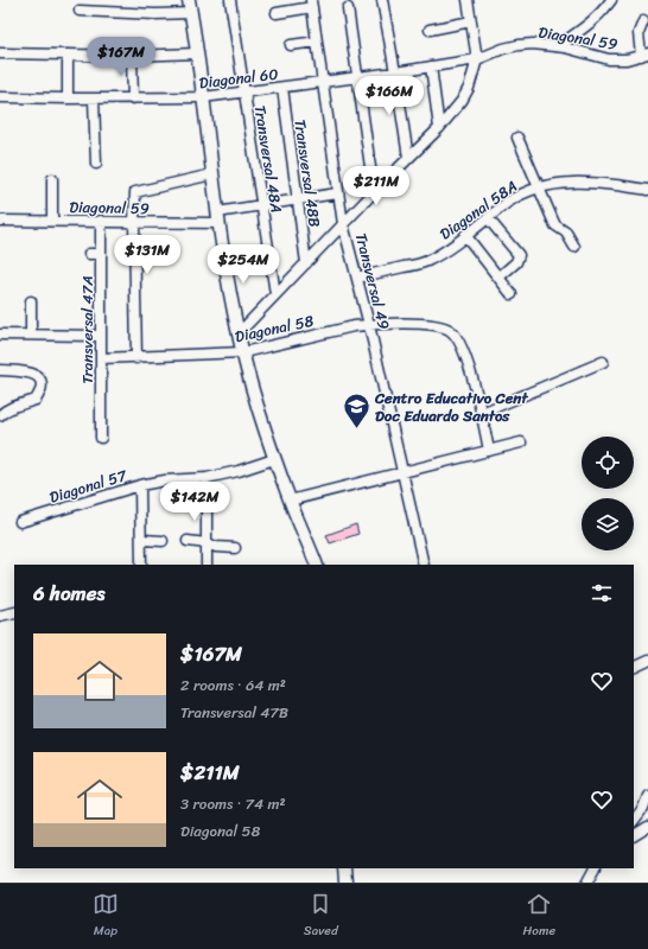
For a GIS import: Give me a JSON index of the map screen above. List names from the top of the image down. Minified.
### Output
{"streets":{"street":["Diagonal 59","Diagonal 60","Transversal 48A","Transversal 48B","Diagonal 58A","Transversal 49","Diagonal 58","Transversal 47A","Diagonal 57"]},"crossings":[["Diagonal 59","Diagonal 60"],["Diagonal 59","Transversal 48A"],["Diagonal 59","Transversal 48B"],["Diagonal 59","Transversal 49"],["Diagonal 59","Diagonal 58"],["Diagonal 59","Transversal 47A"],["Diagonal 60","Transversal 48A"],["Diagonal 60","Transversal 48B"],["Diagonal 60","Transversal 49"],["Diagonal 60","Diagonal 58"],["Transversal 48A","Diagonal 58"],["Transversal 48B","Diagonal 58"],["Diagonal 58A","Transversal 49"],["Transversal 49","Diagonal 58"],["Diagonal 58","Transversal 47A"]],"places":{"school or university":["Centro Educativo Cent Doc Eduardo Santos"]},"page":{"price":["$167M","$166M","$211M","$131M","$254M","$142M"],"heading":"6 homes","list":[{"name":"$167M","note":"2 rooms · 64 m² · Transversal 47B"},{"name":"$211M","note":"3 rooms · 74 m² · Diagonal 58"}],"tabs":["Map","Saved","Home"]}}
